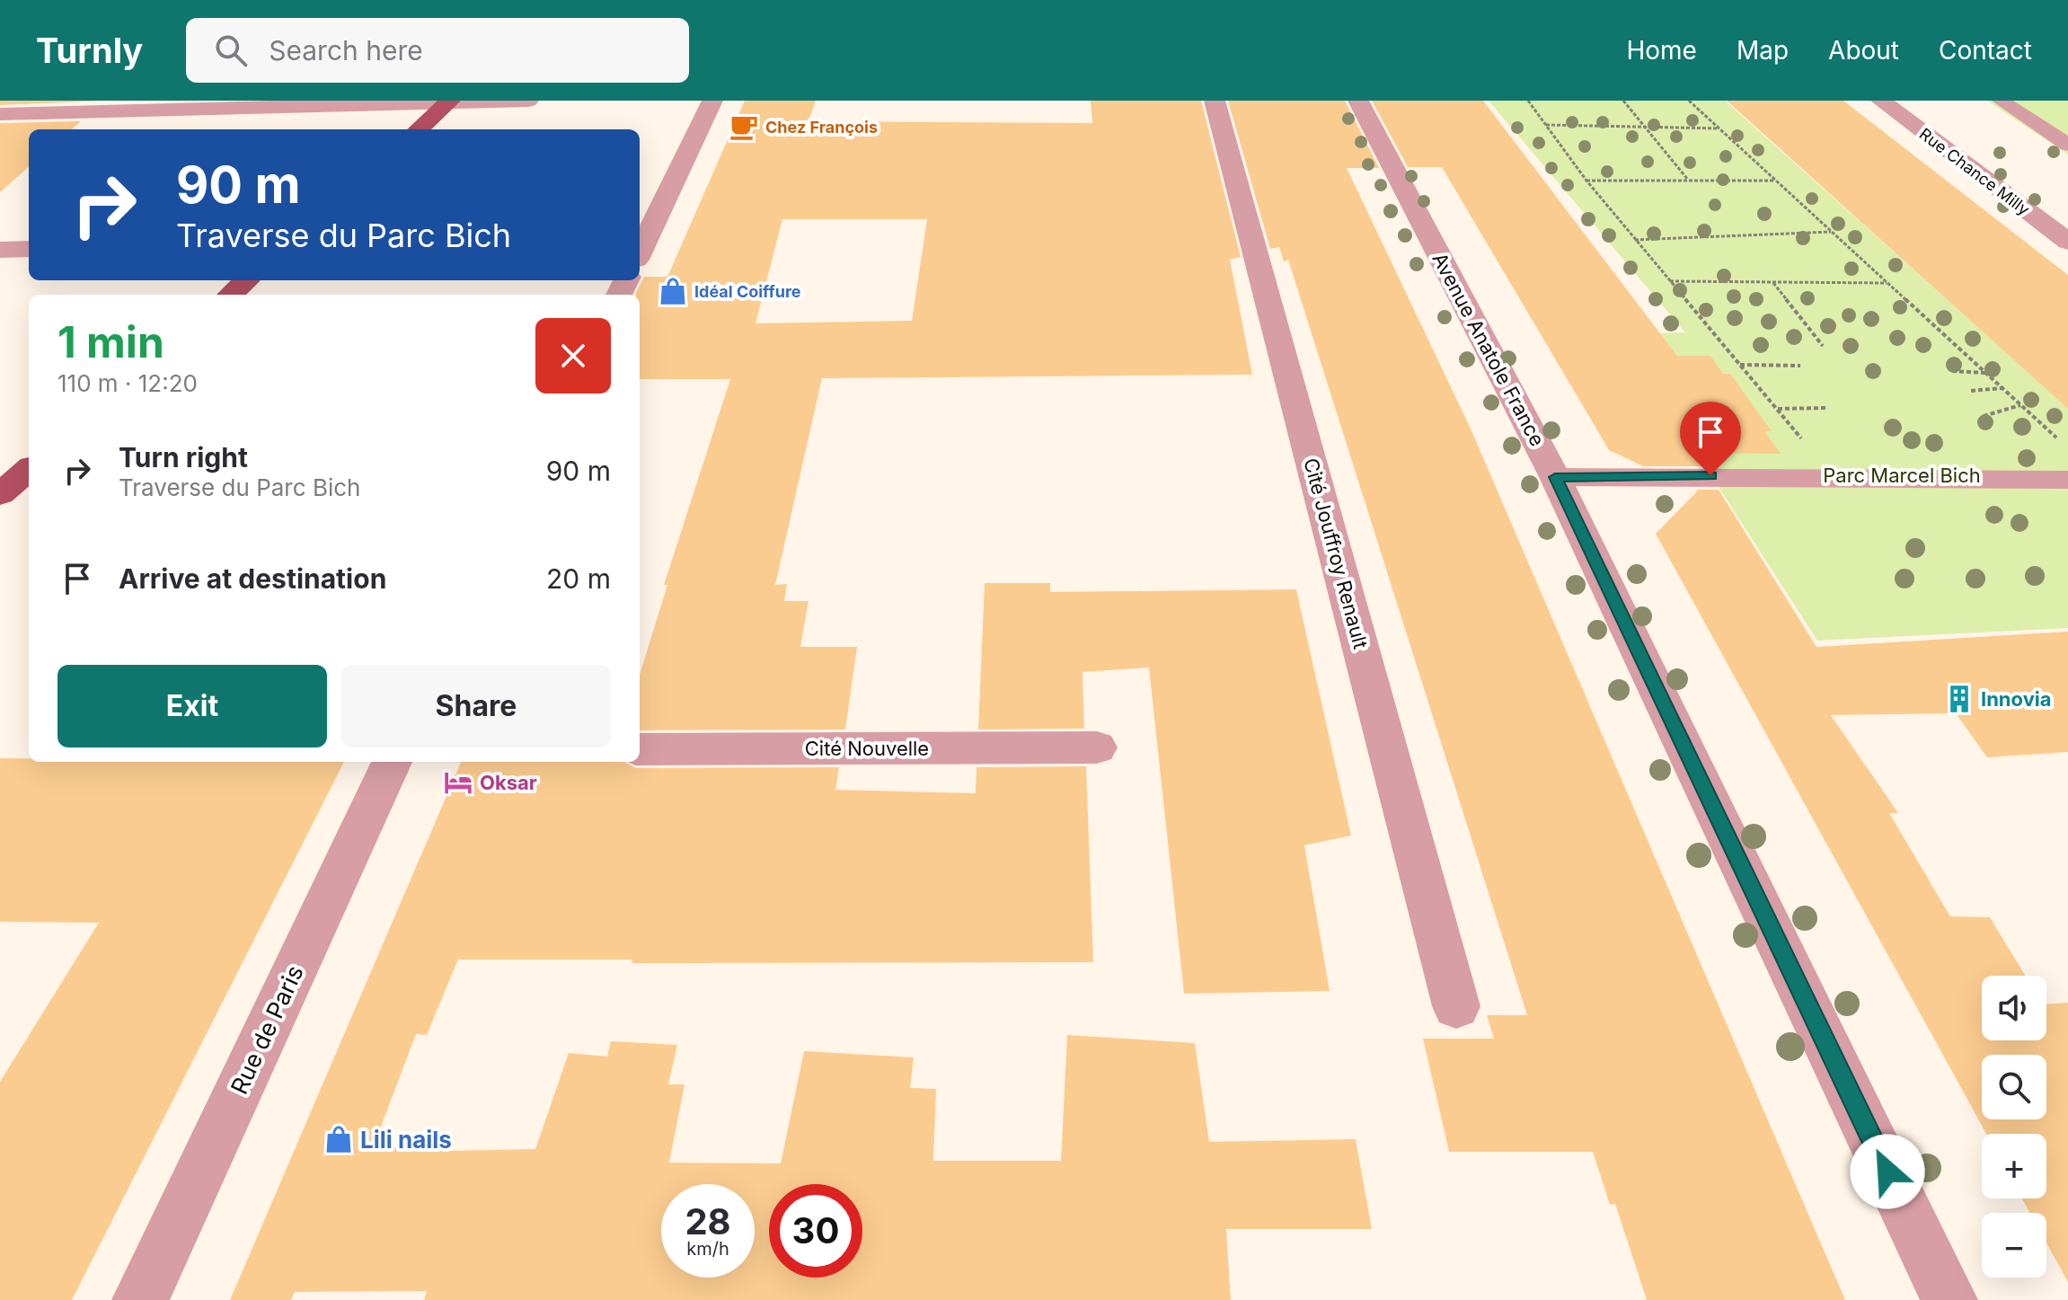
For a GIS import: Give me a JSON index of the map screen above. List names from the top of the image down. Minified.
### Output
{"streets":{"street":["Rue Chance Milly","Avenue Anatole France","Cité Jouffroy Renault","Cité Nouvelle","Rue de Paris"]},"parks":["Parc Marcel Bich"],"places":{"cafe":["Chez François"],"shop":["Idéal Coiffure","Lili nails"],"building":["Innovia"],"hotel":["Oksar"]},"page":{"header":"Turnly","search":"Search here","nav":["Home","Map","About","Contact"],"turn":["90 m","Traverse du Parc Bich"],"heading":["1 min","110 m · 12:20"],"list":[{"name":"Turn right","note":"Traverse du Parc Bich","value":"90 m"},{"name":"Arrive at destination","value":"20 m"}],"buttons":["Exit","Share"],"map_buttons":["+","−"],"speed":"28 km/h","limit":"30"}}
